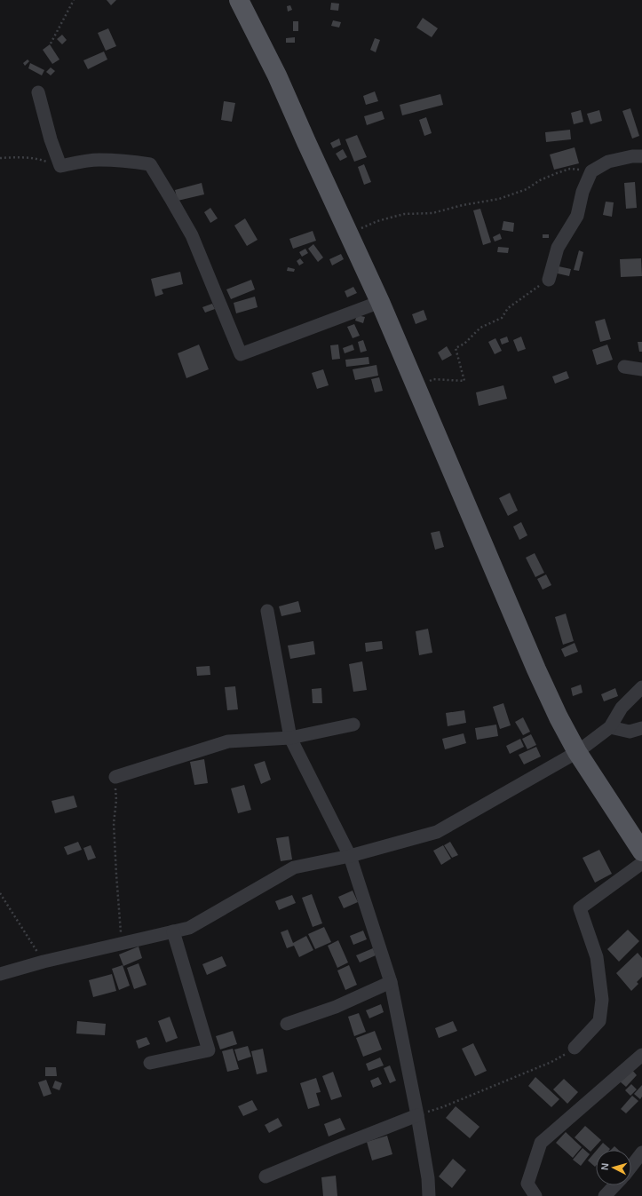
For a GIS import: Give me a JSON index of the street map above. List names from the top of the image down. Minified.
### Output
{"north":"left"}
